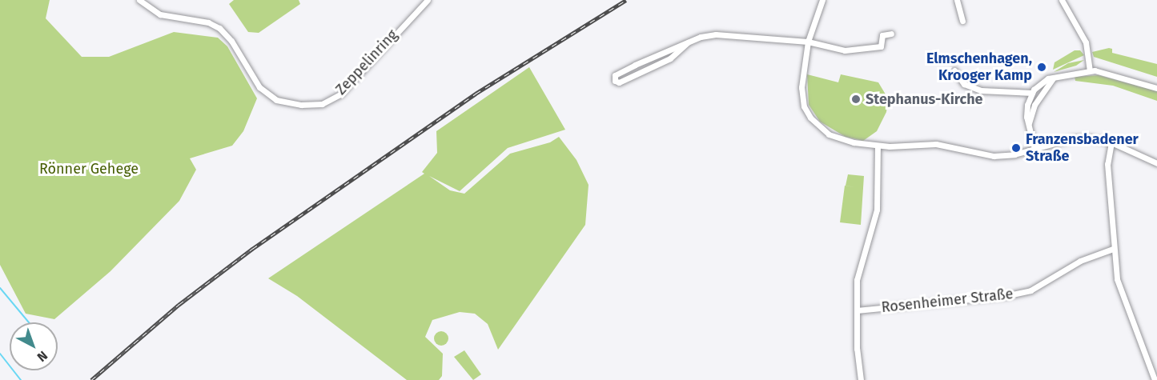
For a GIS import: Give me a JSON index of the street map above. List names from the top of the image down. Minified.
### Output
{"streets":{"street":["Zeppelinring","Rosenheimer Straße"]},"parks":["Rönner Gehege"],"places":["Elmschenhagen, Krooger Kamp","Stephanus-Kirche","Franzensbadener Straße"],"north":"bottom right"}
